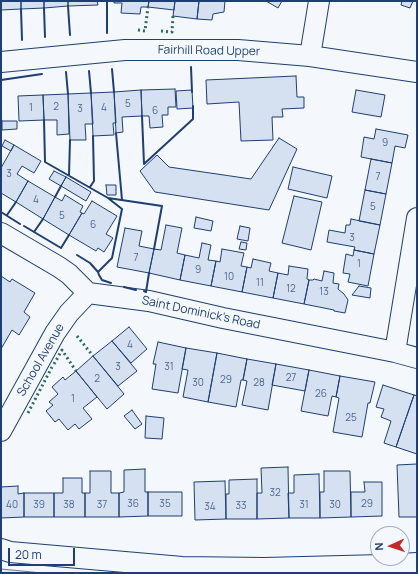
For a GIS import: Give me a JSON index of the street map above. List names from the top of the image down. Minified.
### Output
{"streets":{"street":["Fairhill Road Upper","Saint Dominick's Road","School Avenue"]},"crossings":[["Saint Dominick's Road","School Avenue"]],"house_numbers":["5","2","1","4","3","6","9","3","7","4","5","5","6","3","7","1","9","10","11","12","13","4","3","31","27","2","29","30","28","26","1","25","32","36","35","29","40","39","38","37","31","30","33","34"],"scale_bar":"20 m","north":"left"}
